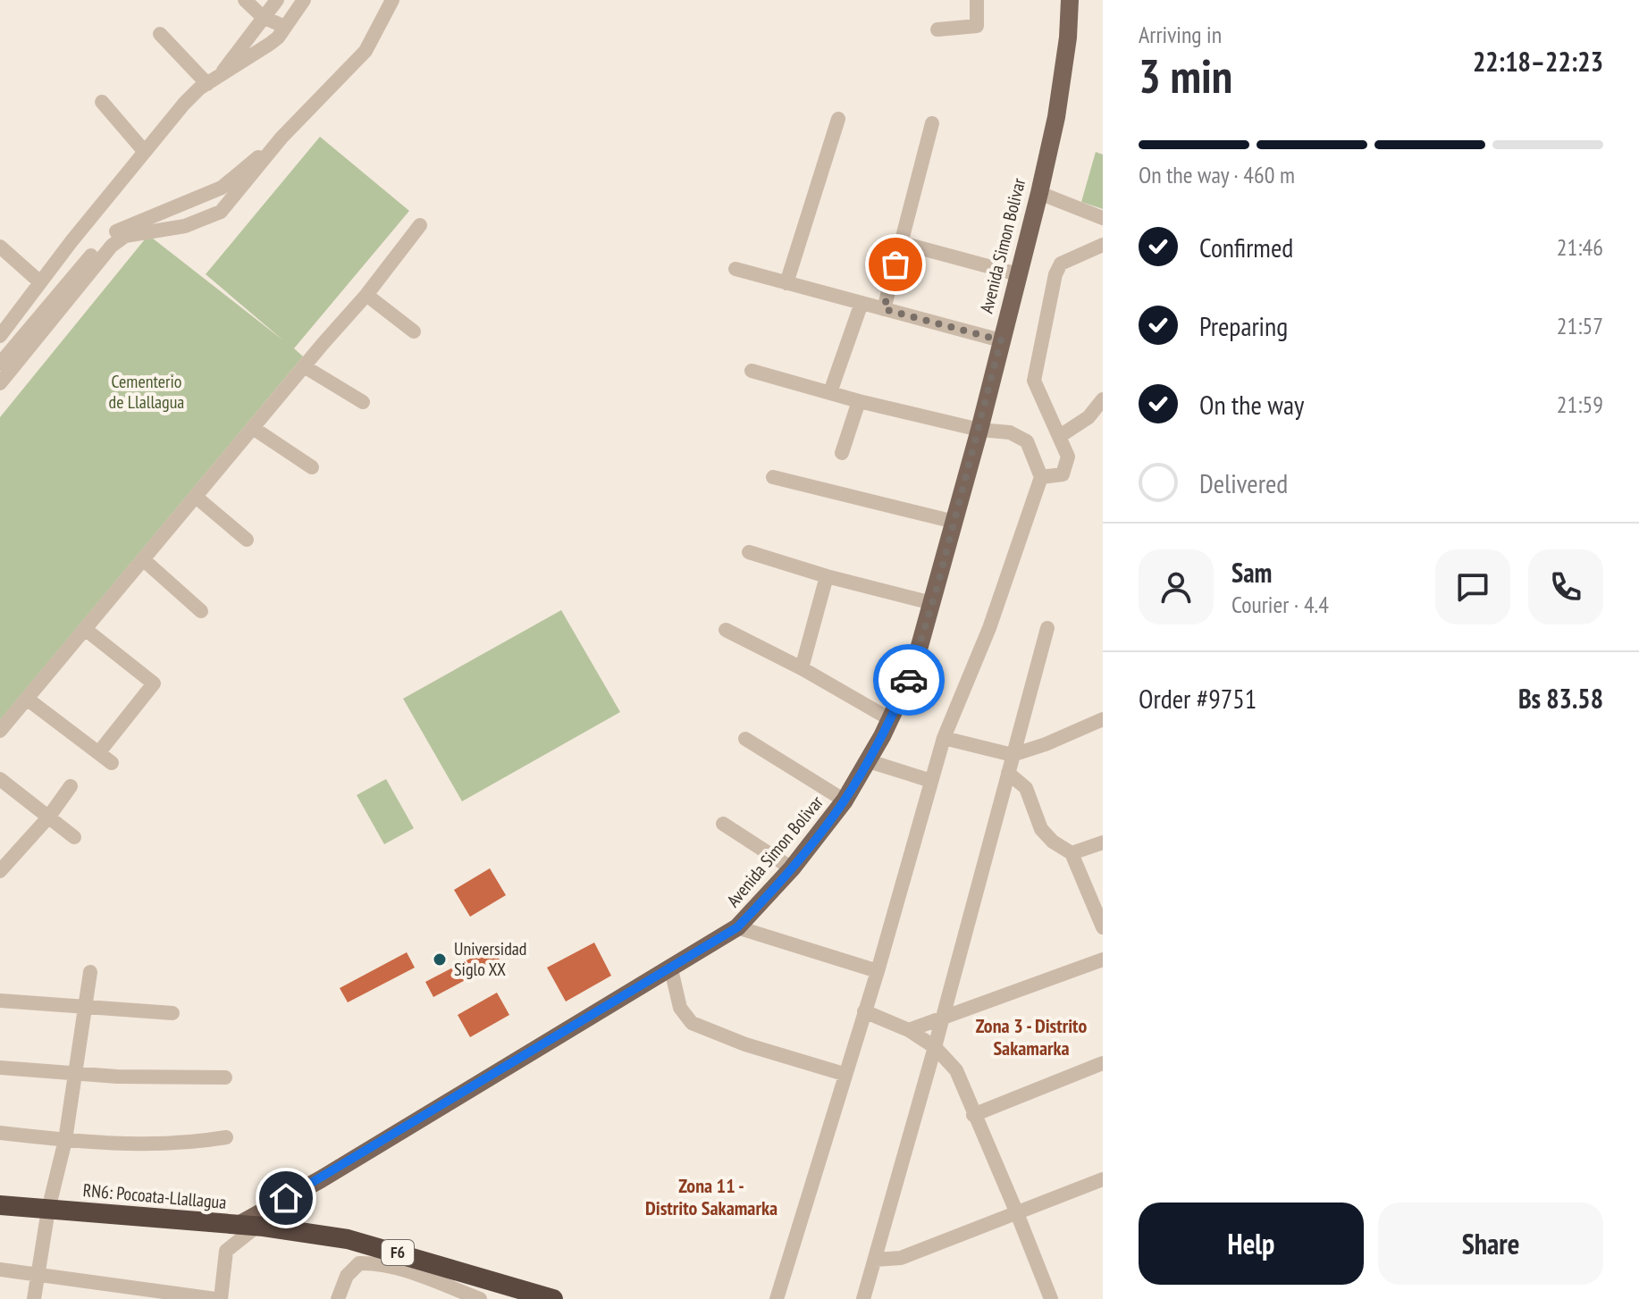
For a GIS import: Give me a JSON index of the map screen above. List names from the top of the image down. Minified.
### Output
{"streets":{"highway":["RN6: Pocoata-Llallagua","F6"],"main road":["Avenida Simon Bolivar"]},"crossings":[["Avenida Simon Bolivar","RN6: Pocoata-Llallagua"]],"districts":["Zona 3 - Distrito Sakamarka","Zona 11 - Distrito Sakamarka"],"parks":["Cementerio de Llallagua"],"places":["Universidad Siglo XX"],"page":{"heading":["3 min","Arriving in","22:18–22:23"],"panel":["Sam","Courier · 4.4","Order #9751","Bs 83.58"],"bar":"On the way · 460 m","list":[["Confirmed","21:46"],["Preparing","21:57"],["On the way","21:59"],"Delivered"],"buttons":["Help","Share"]}}
